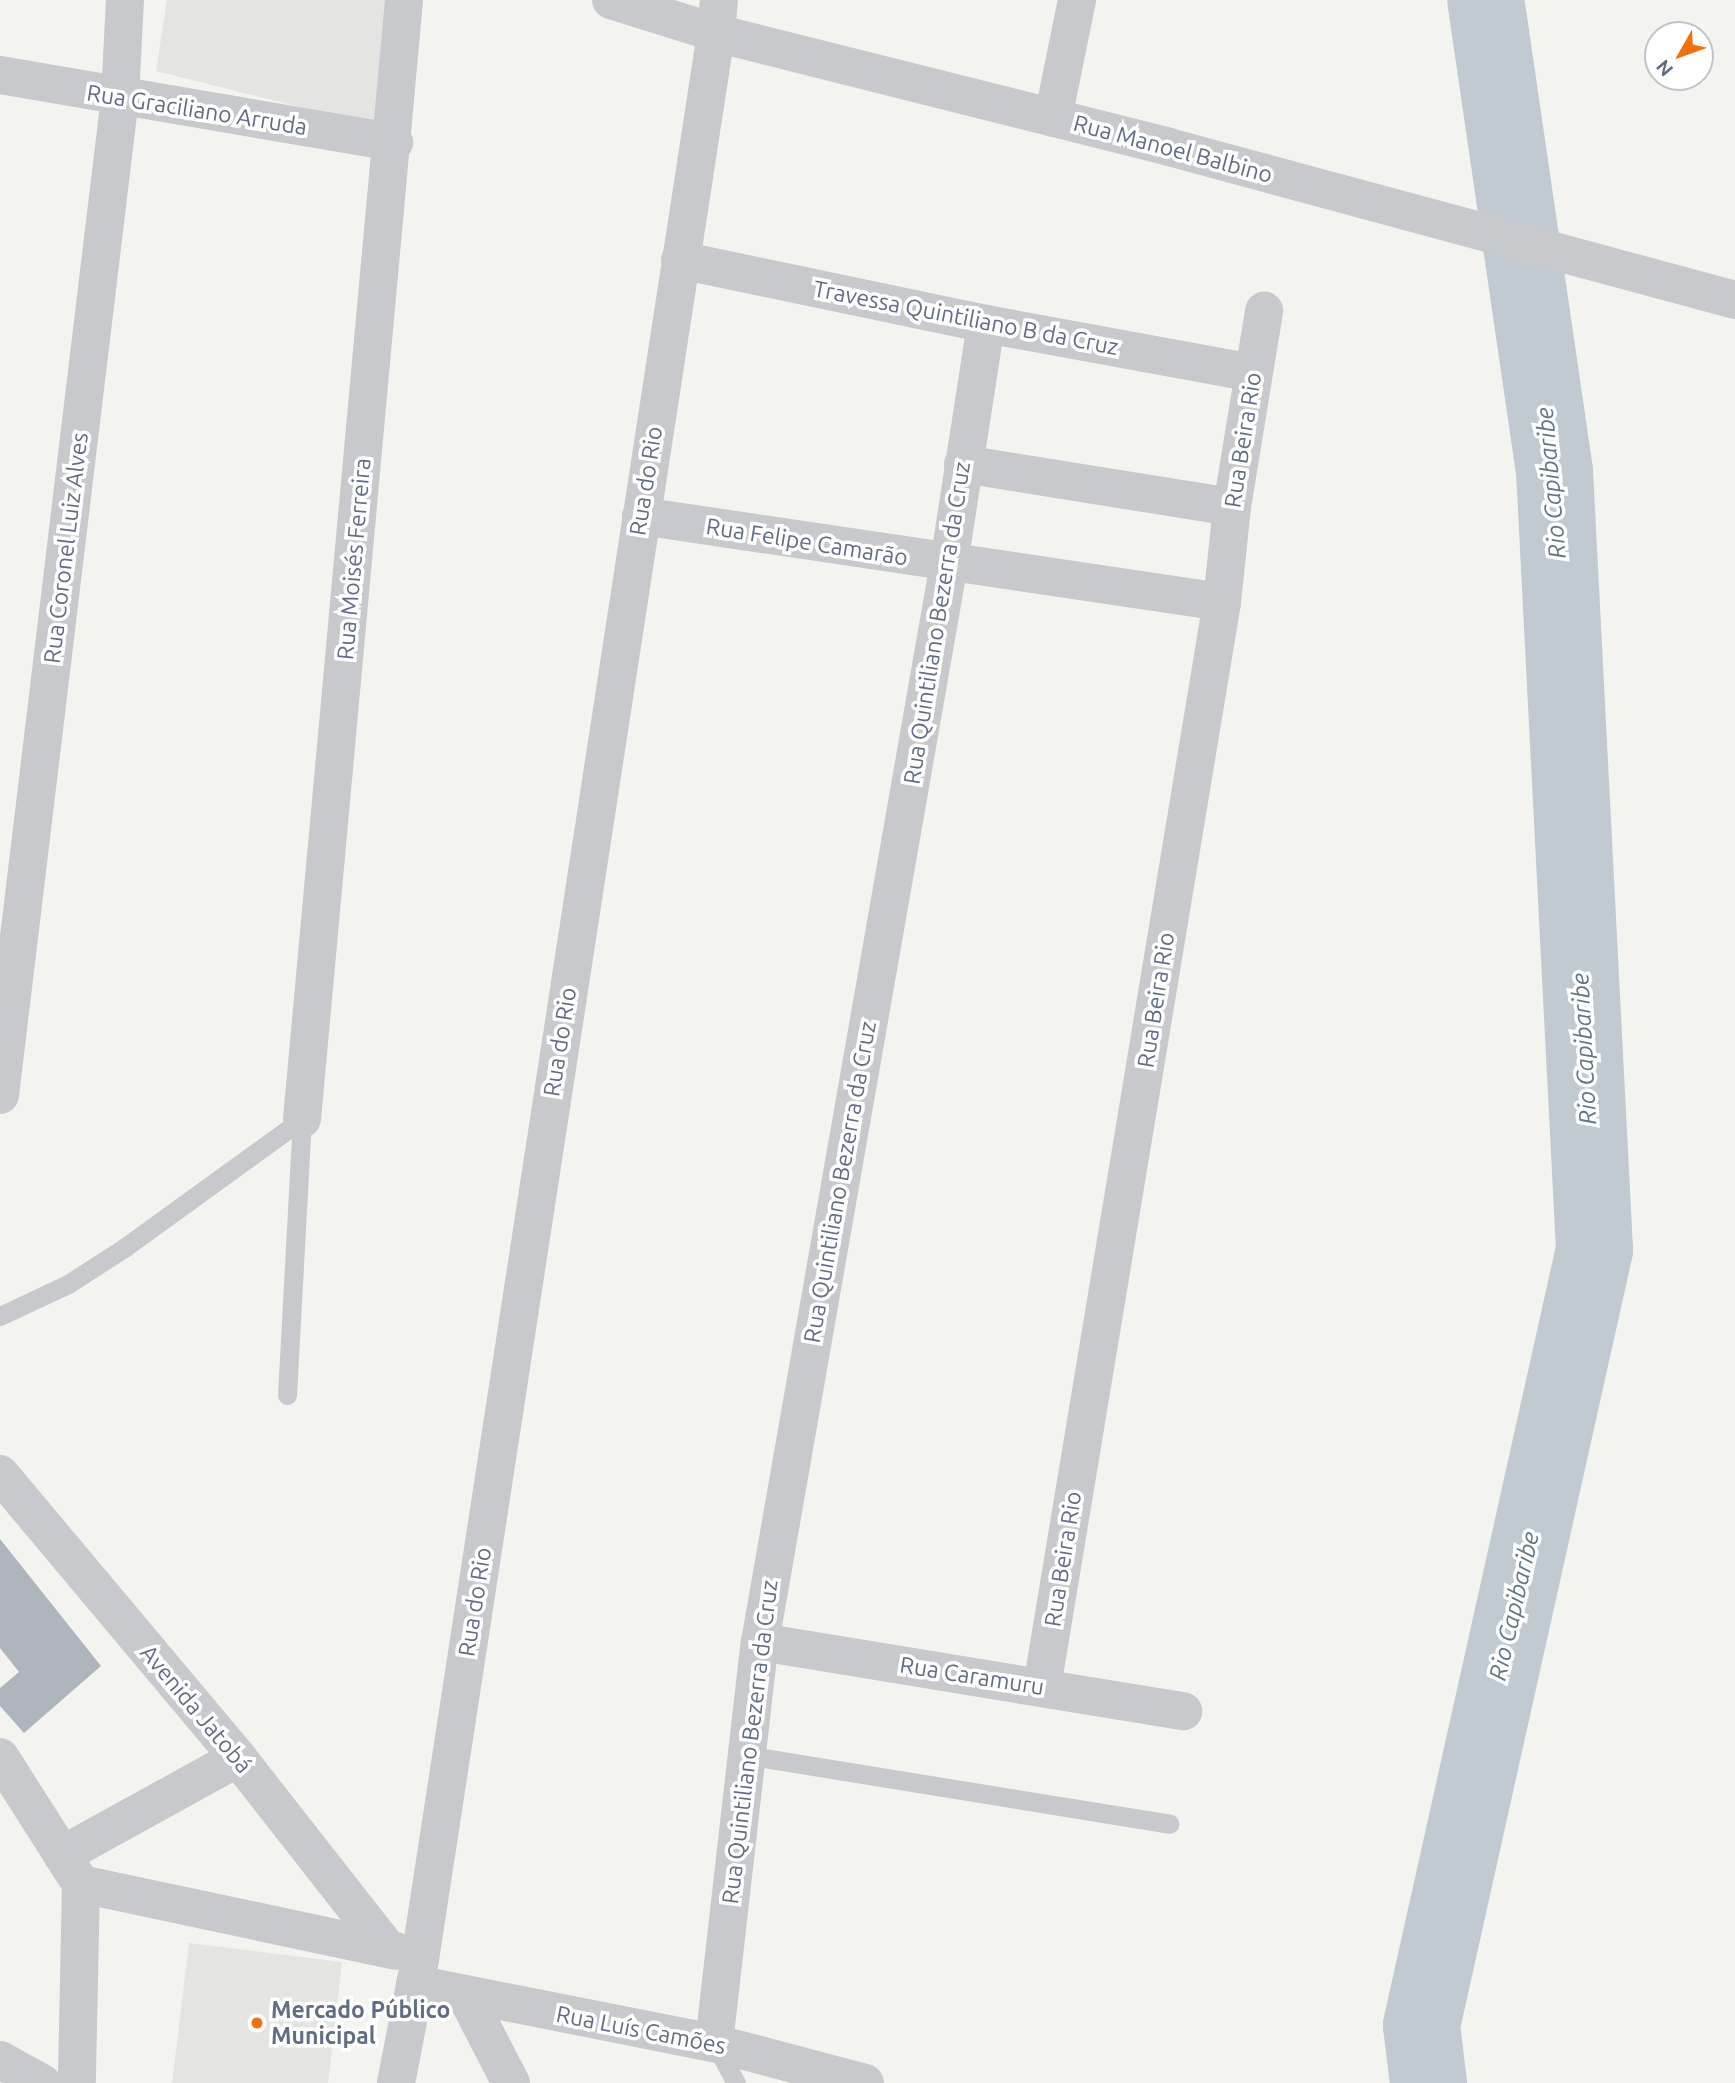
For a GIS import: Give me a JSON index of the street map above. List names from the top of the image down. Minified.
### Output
{"streets":{"street":["Rua Graciliano Arruda","Rua Manoel Balbino","Travessa Quintiliano B da Cruz","Rua Beira Rio","Rua do Rio","Rua Felipe Camarão","Rua Coronel Luiz Alves","Rua Moisés Ferreira","Rua Quintiliano Bezerra da Cruz","Rua Caramuru","Avenida Jatobá","Rua Luís Camões"]},"crossings":[["Rua Graciliano Arruda","Rua Coronel Luiz Alves"],["Rua Graciliano Arruda","Rua Moisés Ferreira"],["Rua Manoel Balbino","Rua do Rio"],["Travessa Quintiliano B da Cruz","Rua Beira Rio"],["Travessa Quintiliano B da Cruz","Rua do Rio"],["Travessa Quintiliano B da Cruz","Rua Quintiliano Bezerra da Cruz"],["Rua Beira Rio","Rua Felipe Camarão"],["Rua Beira Rio","Rua Caramuru"],["Rua do Rio","Rua Felipe Camarão"],["Rua do Rio","Avenida Jatobá"],["Rua do Rio","Rua Luís Camões"],["Rua Felipe Camarão","Rua Quintiliano Bezerra da Cruz"],["Rua Quintiliano Bezerra da Cruz","Rua Caramuru"],["Rua Quintiliano Bezerra da Cruz","Rua Luís Camões"],["Avenida Jatobá","Rua Luís Camões"]],"water":["Rio Capibaribe"],"places":["Mercado Público Municipal"],"north":"bottom left"}
